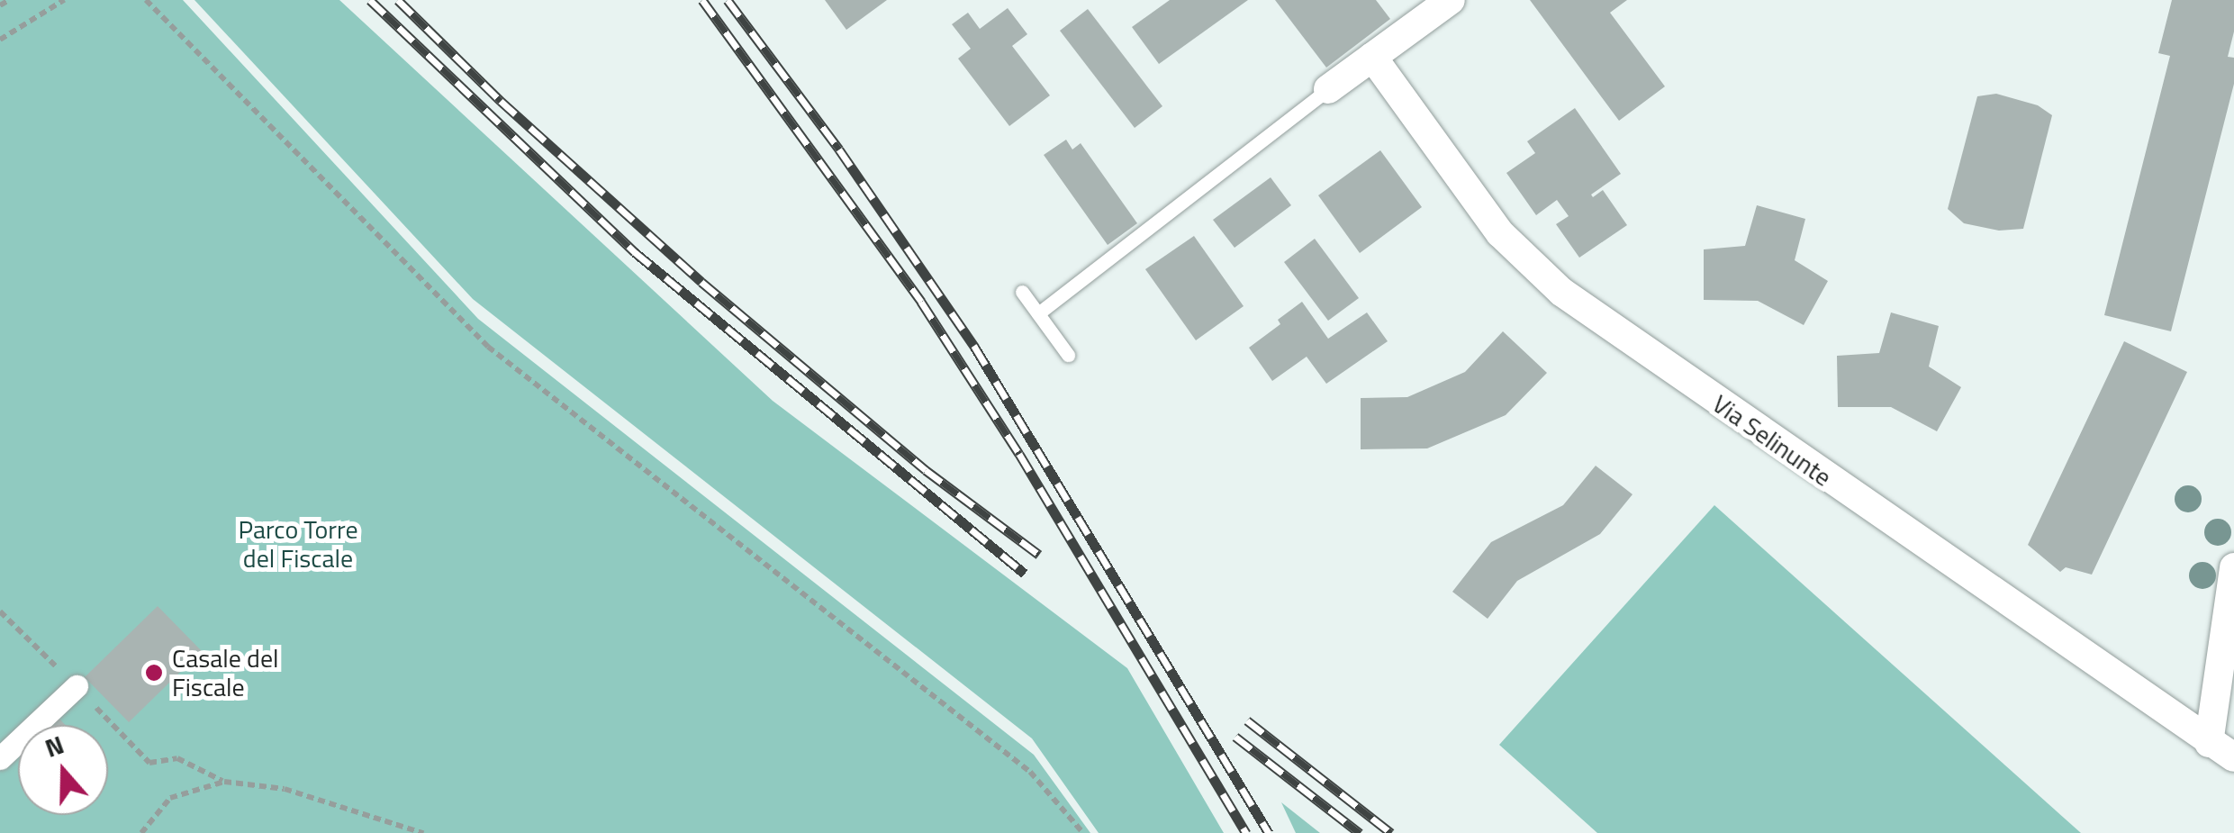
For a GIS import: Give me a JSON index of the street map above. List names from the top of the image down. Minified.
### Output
{"streets":{"street":["Via Selinunte"]},"parks":["Parco Torre del Fiscale"],"places":["Casale del Fiscale"],"north":"top"}
